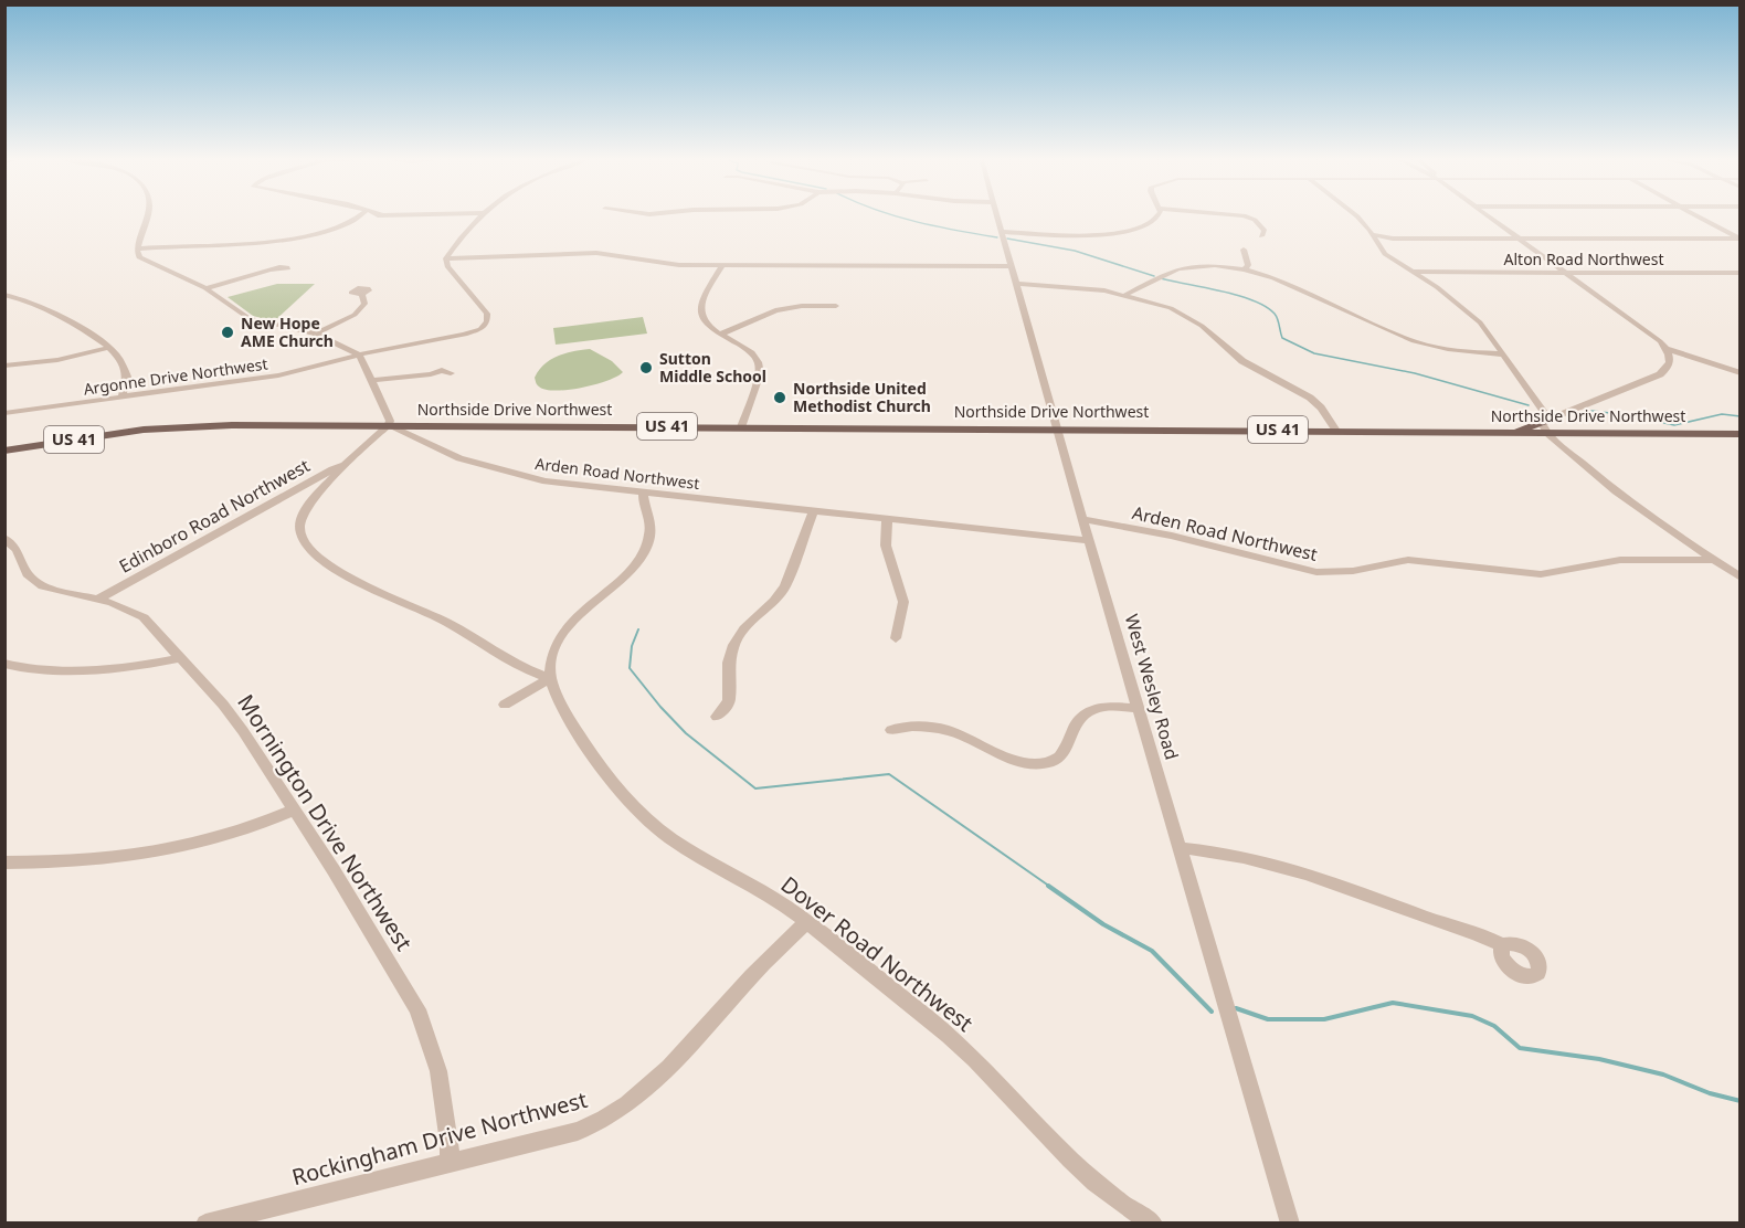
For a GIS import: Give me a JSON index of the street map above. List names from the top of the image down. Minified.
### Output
{"streets":{"main road":["Northside Drive Northwest","US 41"],"street":["Alton Road Northwest","Argonne Drive Northwest","Arden Road Northwest","Edinboro Road Northwest","West Wesley Road","Mornington Drive Northwest","Dover Road Northwest","Rockingham Drive Northwest"]},"crossings":[["Northside Drive Northwest","Arden Road Northwest"],["Northside Drive Northwest","West Wesley Road"],["Arden Road Northwest","West Wesley Road"],["Edinboro Road Northwest","Mornington Drive Northwest"],["Mornington Drive Northwest","Rockingham Drive Northwest"],["Dover Road Northwest","Rockingham Drive Northwest"]],"places":["New Hope AME Church","Sutton Middle School","Northside United Methodist Church"]}
